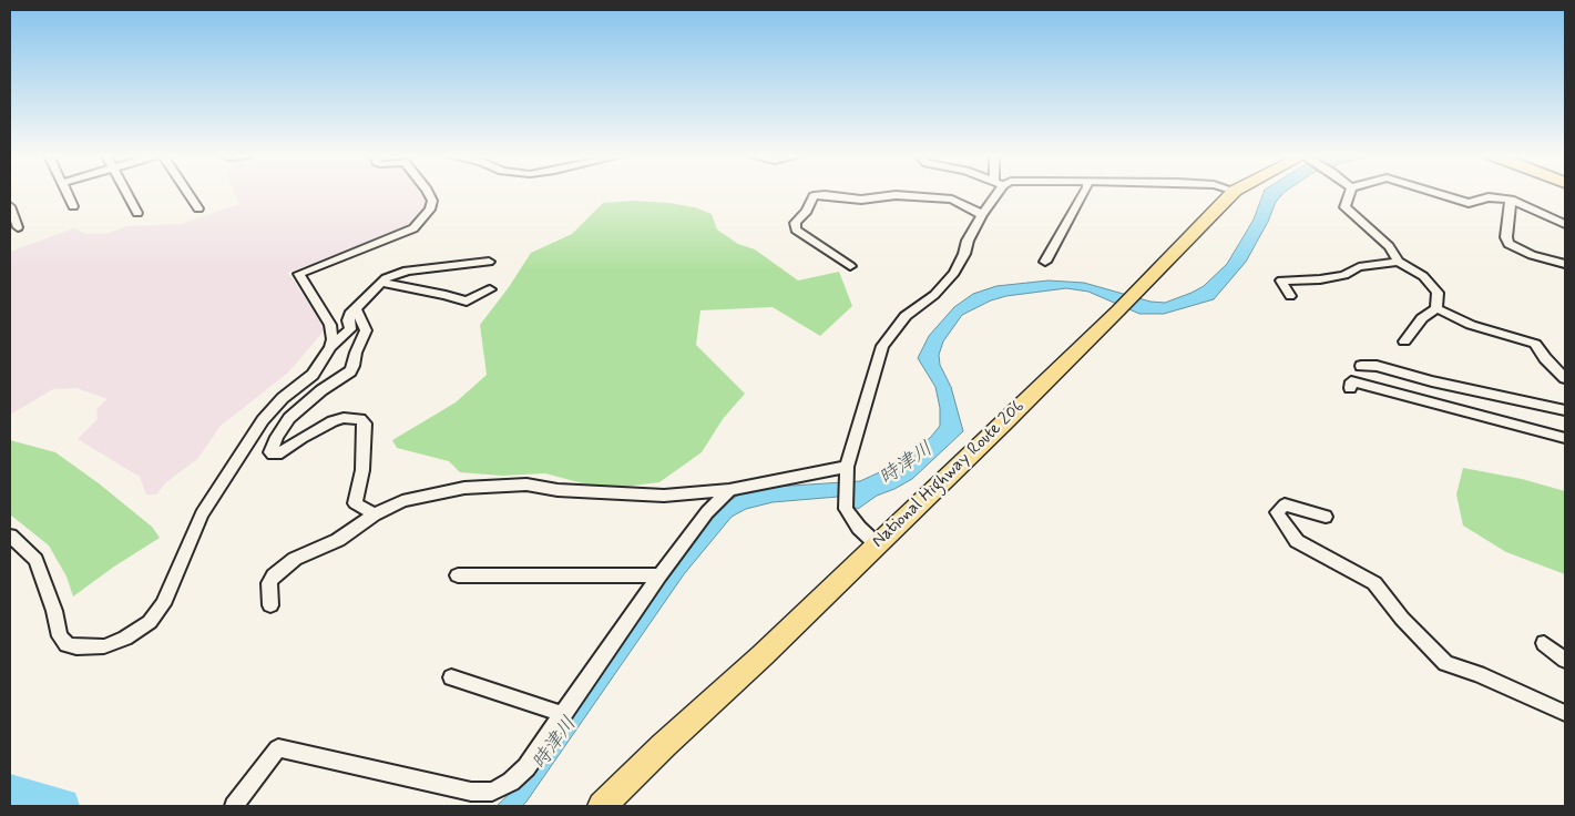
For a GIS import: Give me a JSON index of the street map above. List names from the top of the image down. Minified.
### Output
{"streets":{"highway":["National Highway Route 206"]},"water":["時津川"]}
